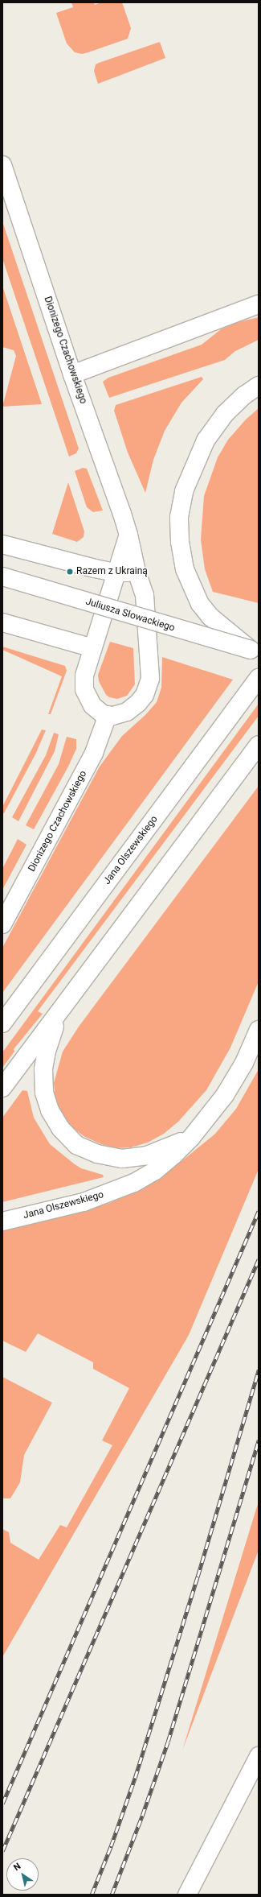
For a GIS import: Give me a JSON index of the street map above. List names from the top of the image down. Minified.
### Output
{"streets":{"main road":["Dionizego Czachowskiego","Juliusza Słowackiego","Jana Olszewskiego"]},"places":["Razem z Ukrainą"],"north":"top left"}
